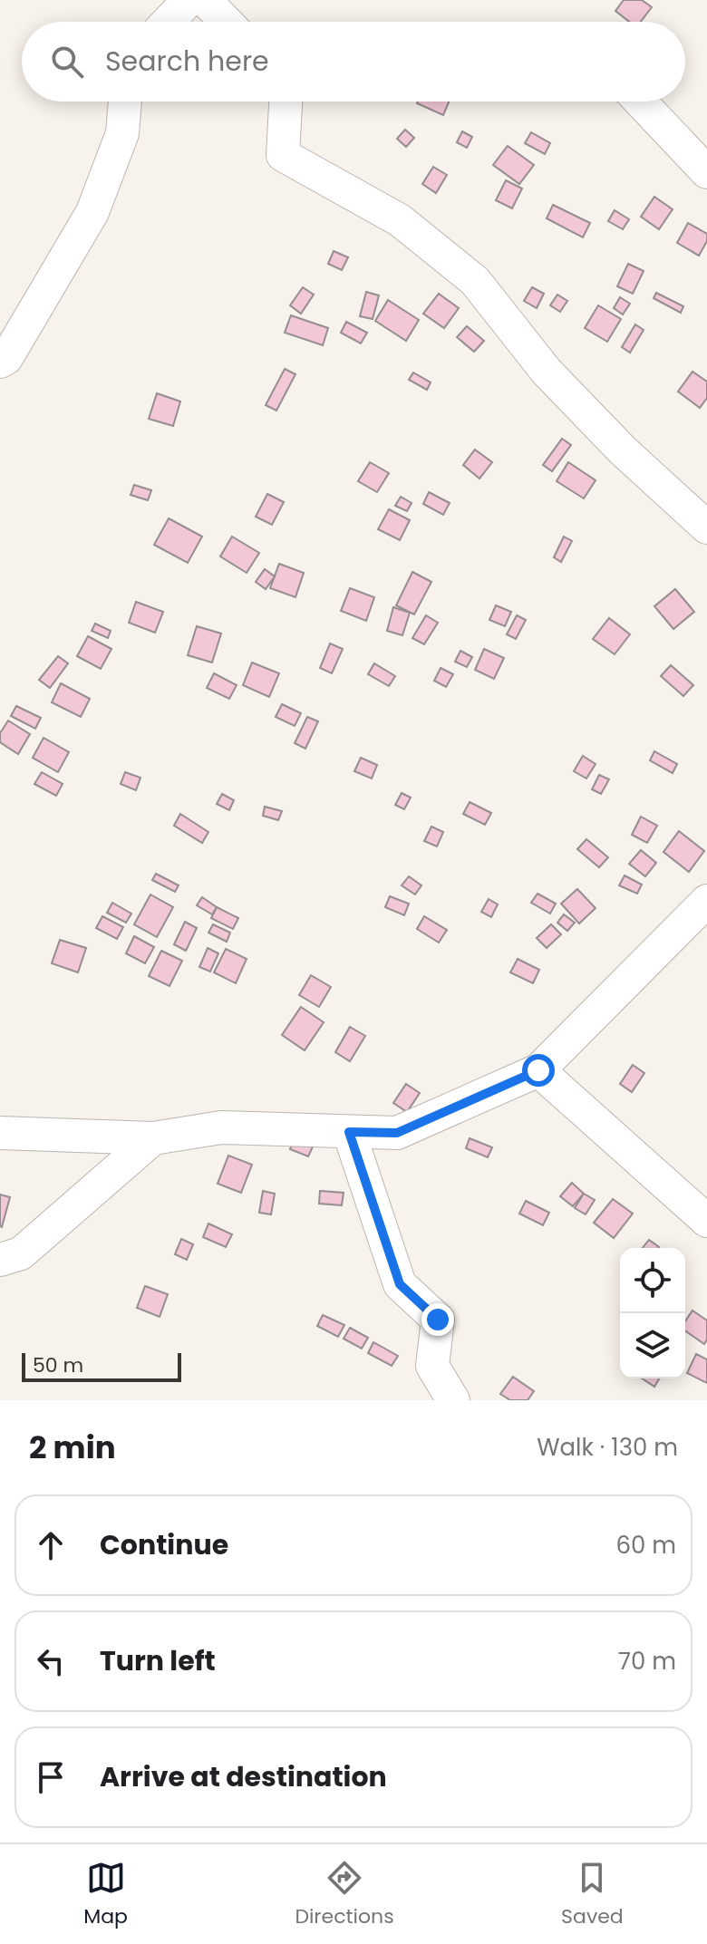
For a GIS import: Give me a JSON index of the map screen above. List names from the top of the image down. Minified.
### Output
{"scale_bar":"50 m","page":{"search":"Search here","scale":"50 m","heading":["2 min","Walk · 130 m"],"list":[["Continue","60 m"],["Turn left","70 m"],"Arrive at destination"],"nav":["Map","Directions","Saved"]}}
